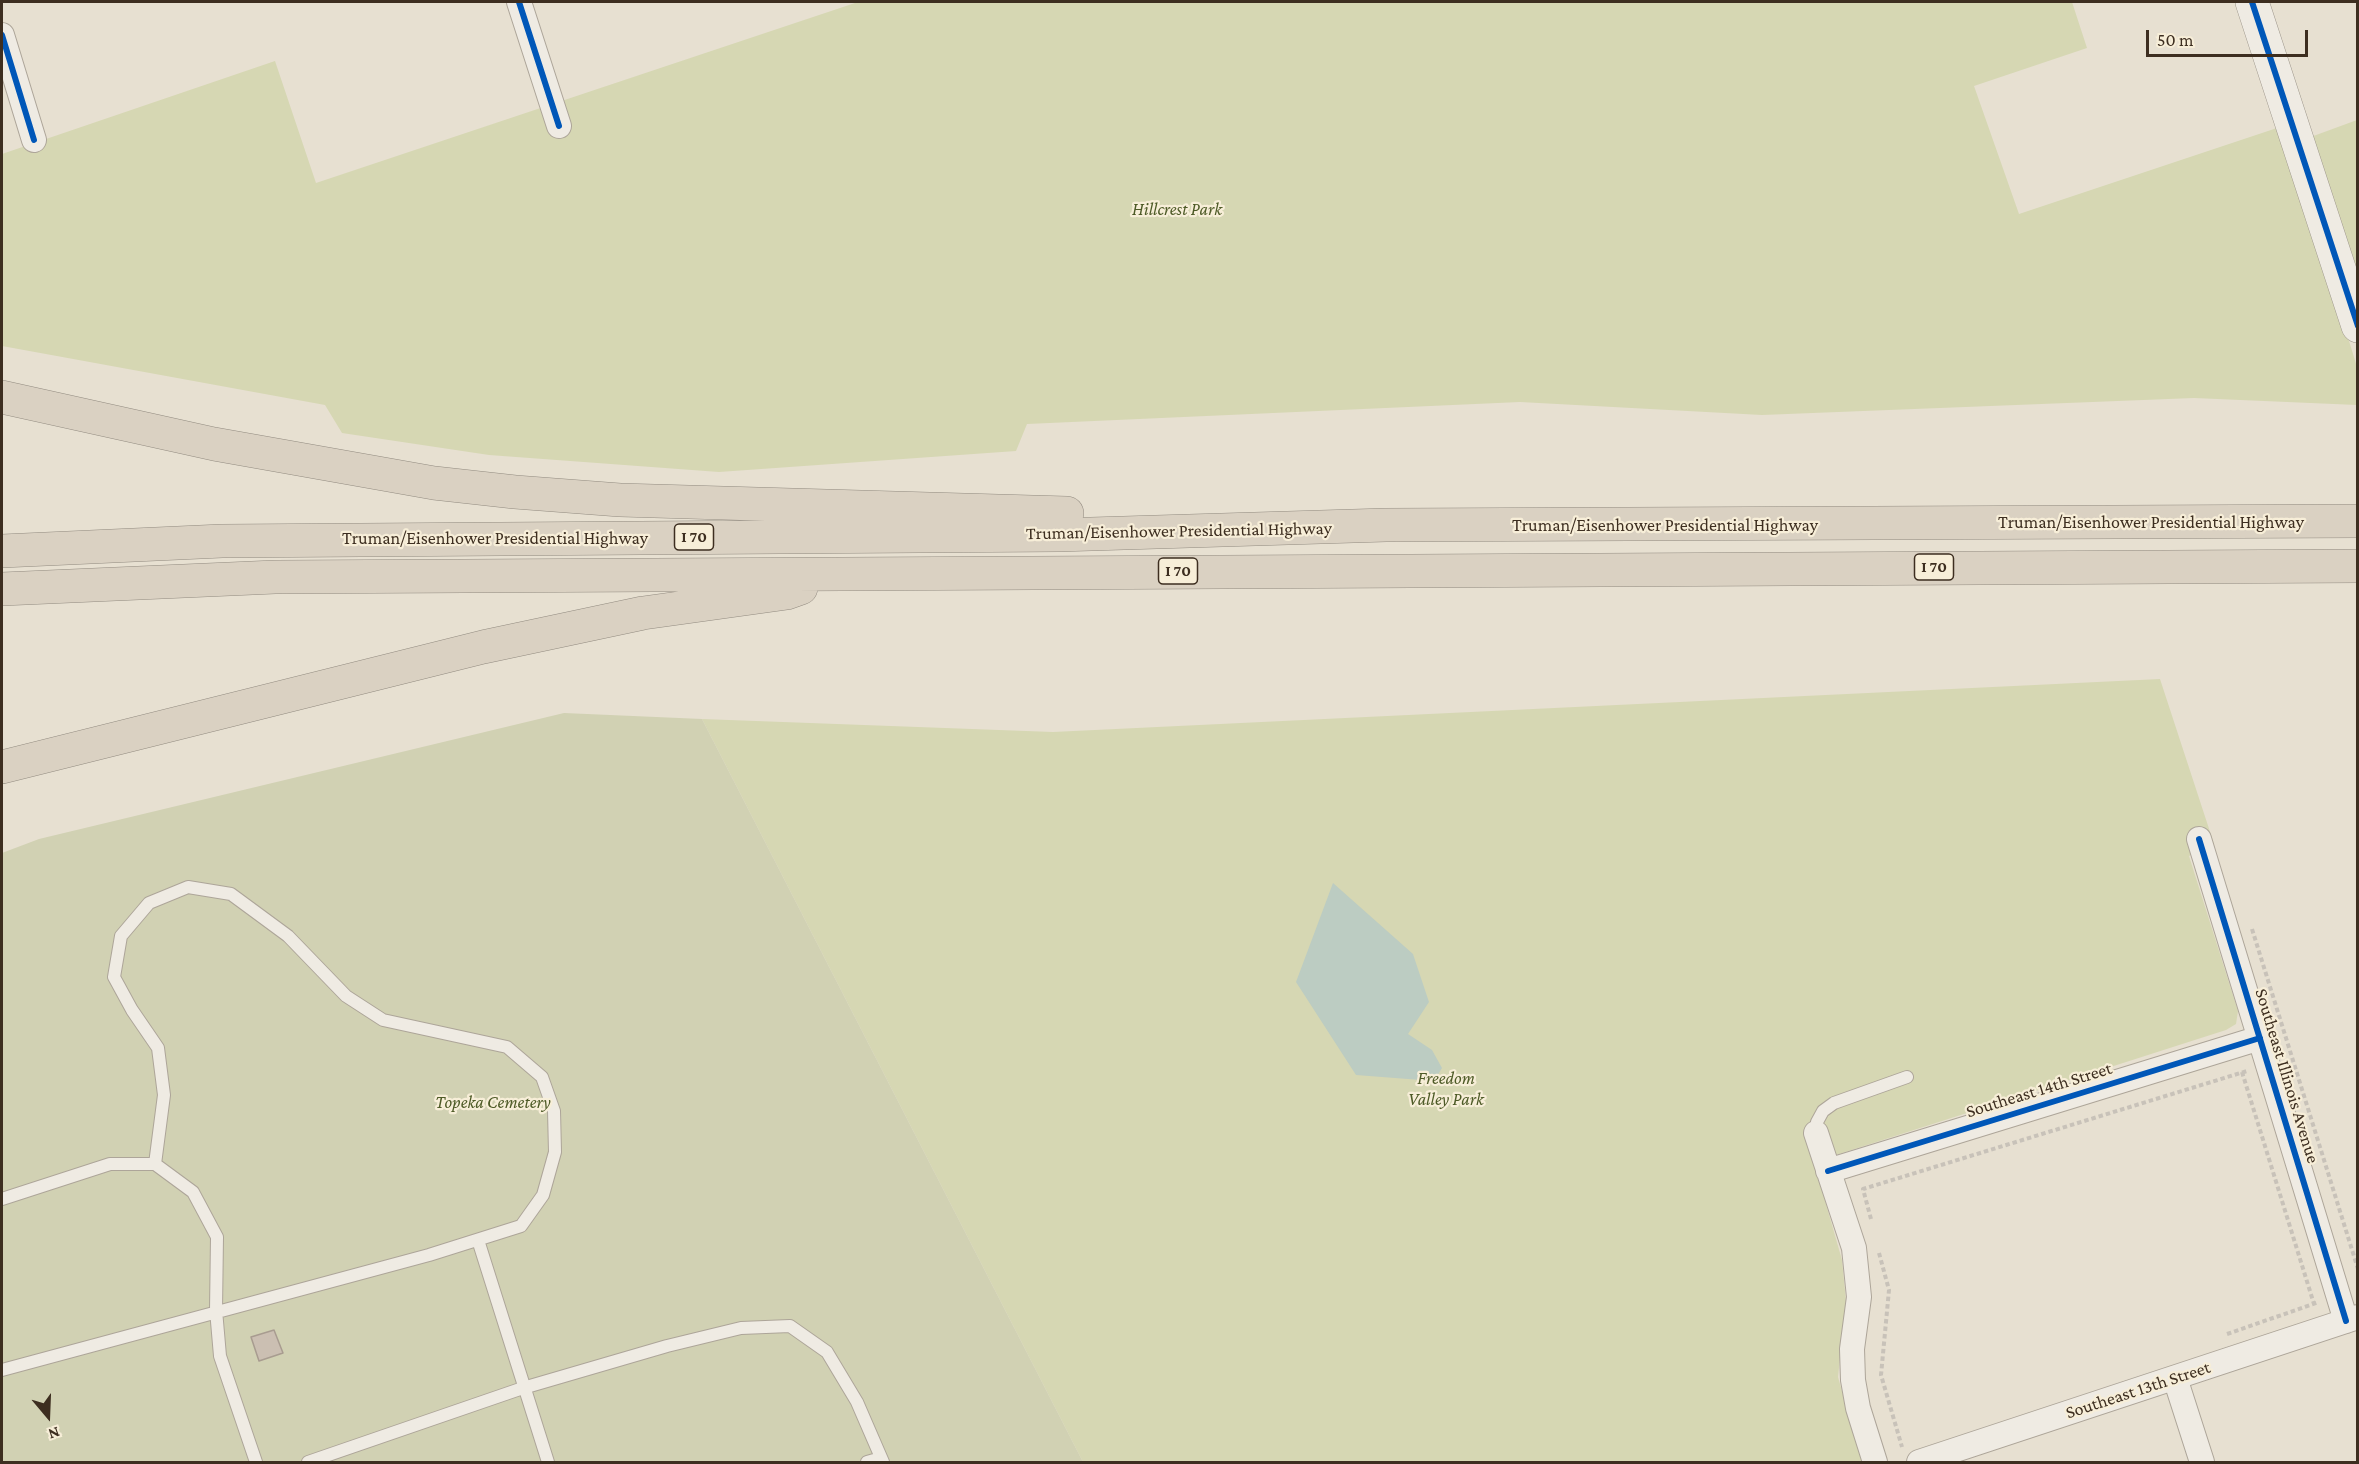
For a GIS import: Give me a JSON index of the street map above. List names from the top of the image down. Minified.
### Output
{"streets":{"highway":["Truman/Eisenhower Presidential Highway","I 70"],"street":["Southeast Illinois Avenue","Southeast 14th Street","Southeast 13th Street"]},"crossings":[["Southeast Illinois Avenue","Southeast 14th Street"],["Southeast Illinois Avenue","Southeast 13th Street"]],"parks":["Hillcrest Park","Freedom Valley Park","Topeka Cemetery"],"scale_bar":"50 m","north":"bottom"}
